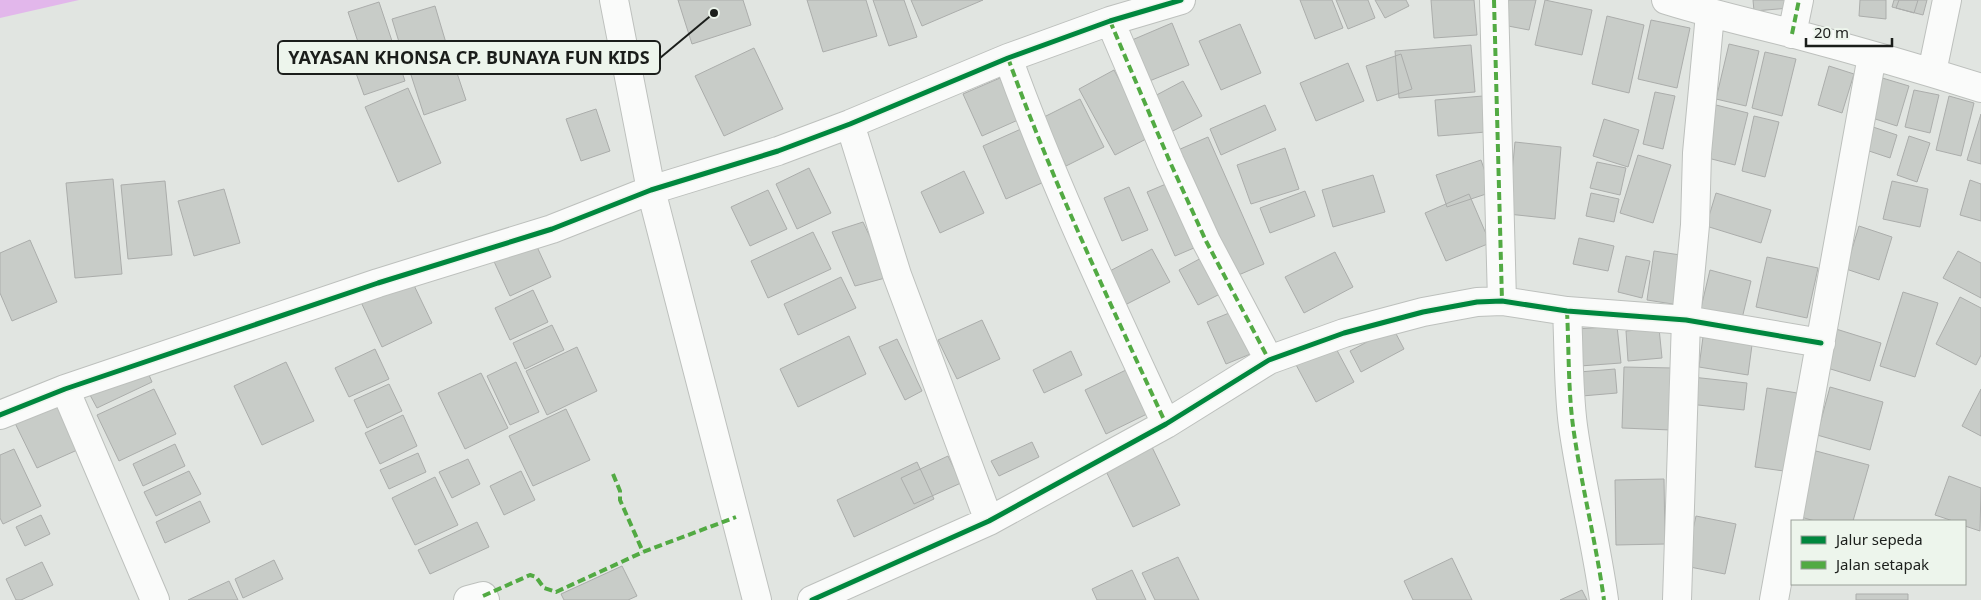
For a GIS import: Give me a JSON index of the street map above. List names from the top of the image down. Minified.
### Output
{"places":["YAYASAN KHONSA CP. BUNAYA FUN KIDS"],"legend":["Jalur sepeda","Jalan setapak"],"scale_bar":"20 m"}
